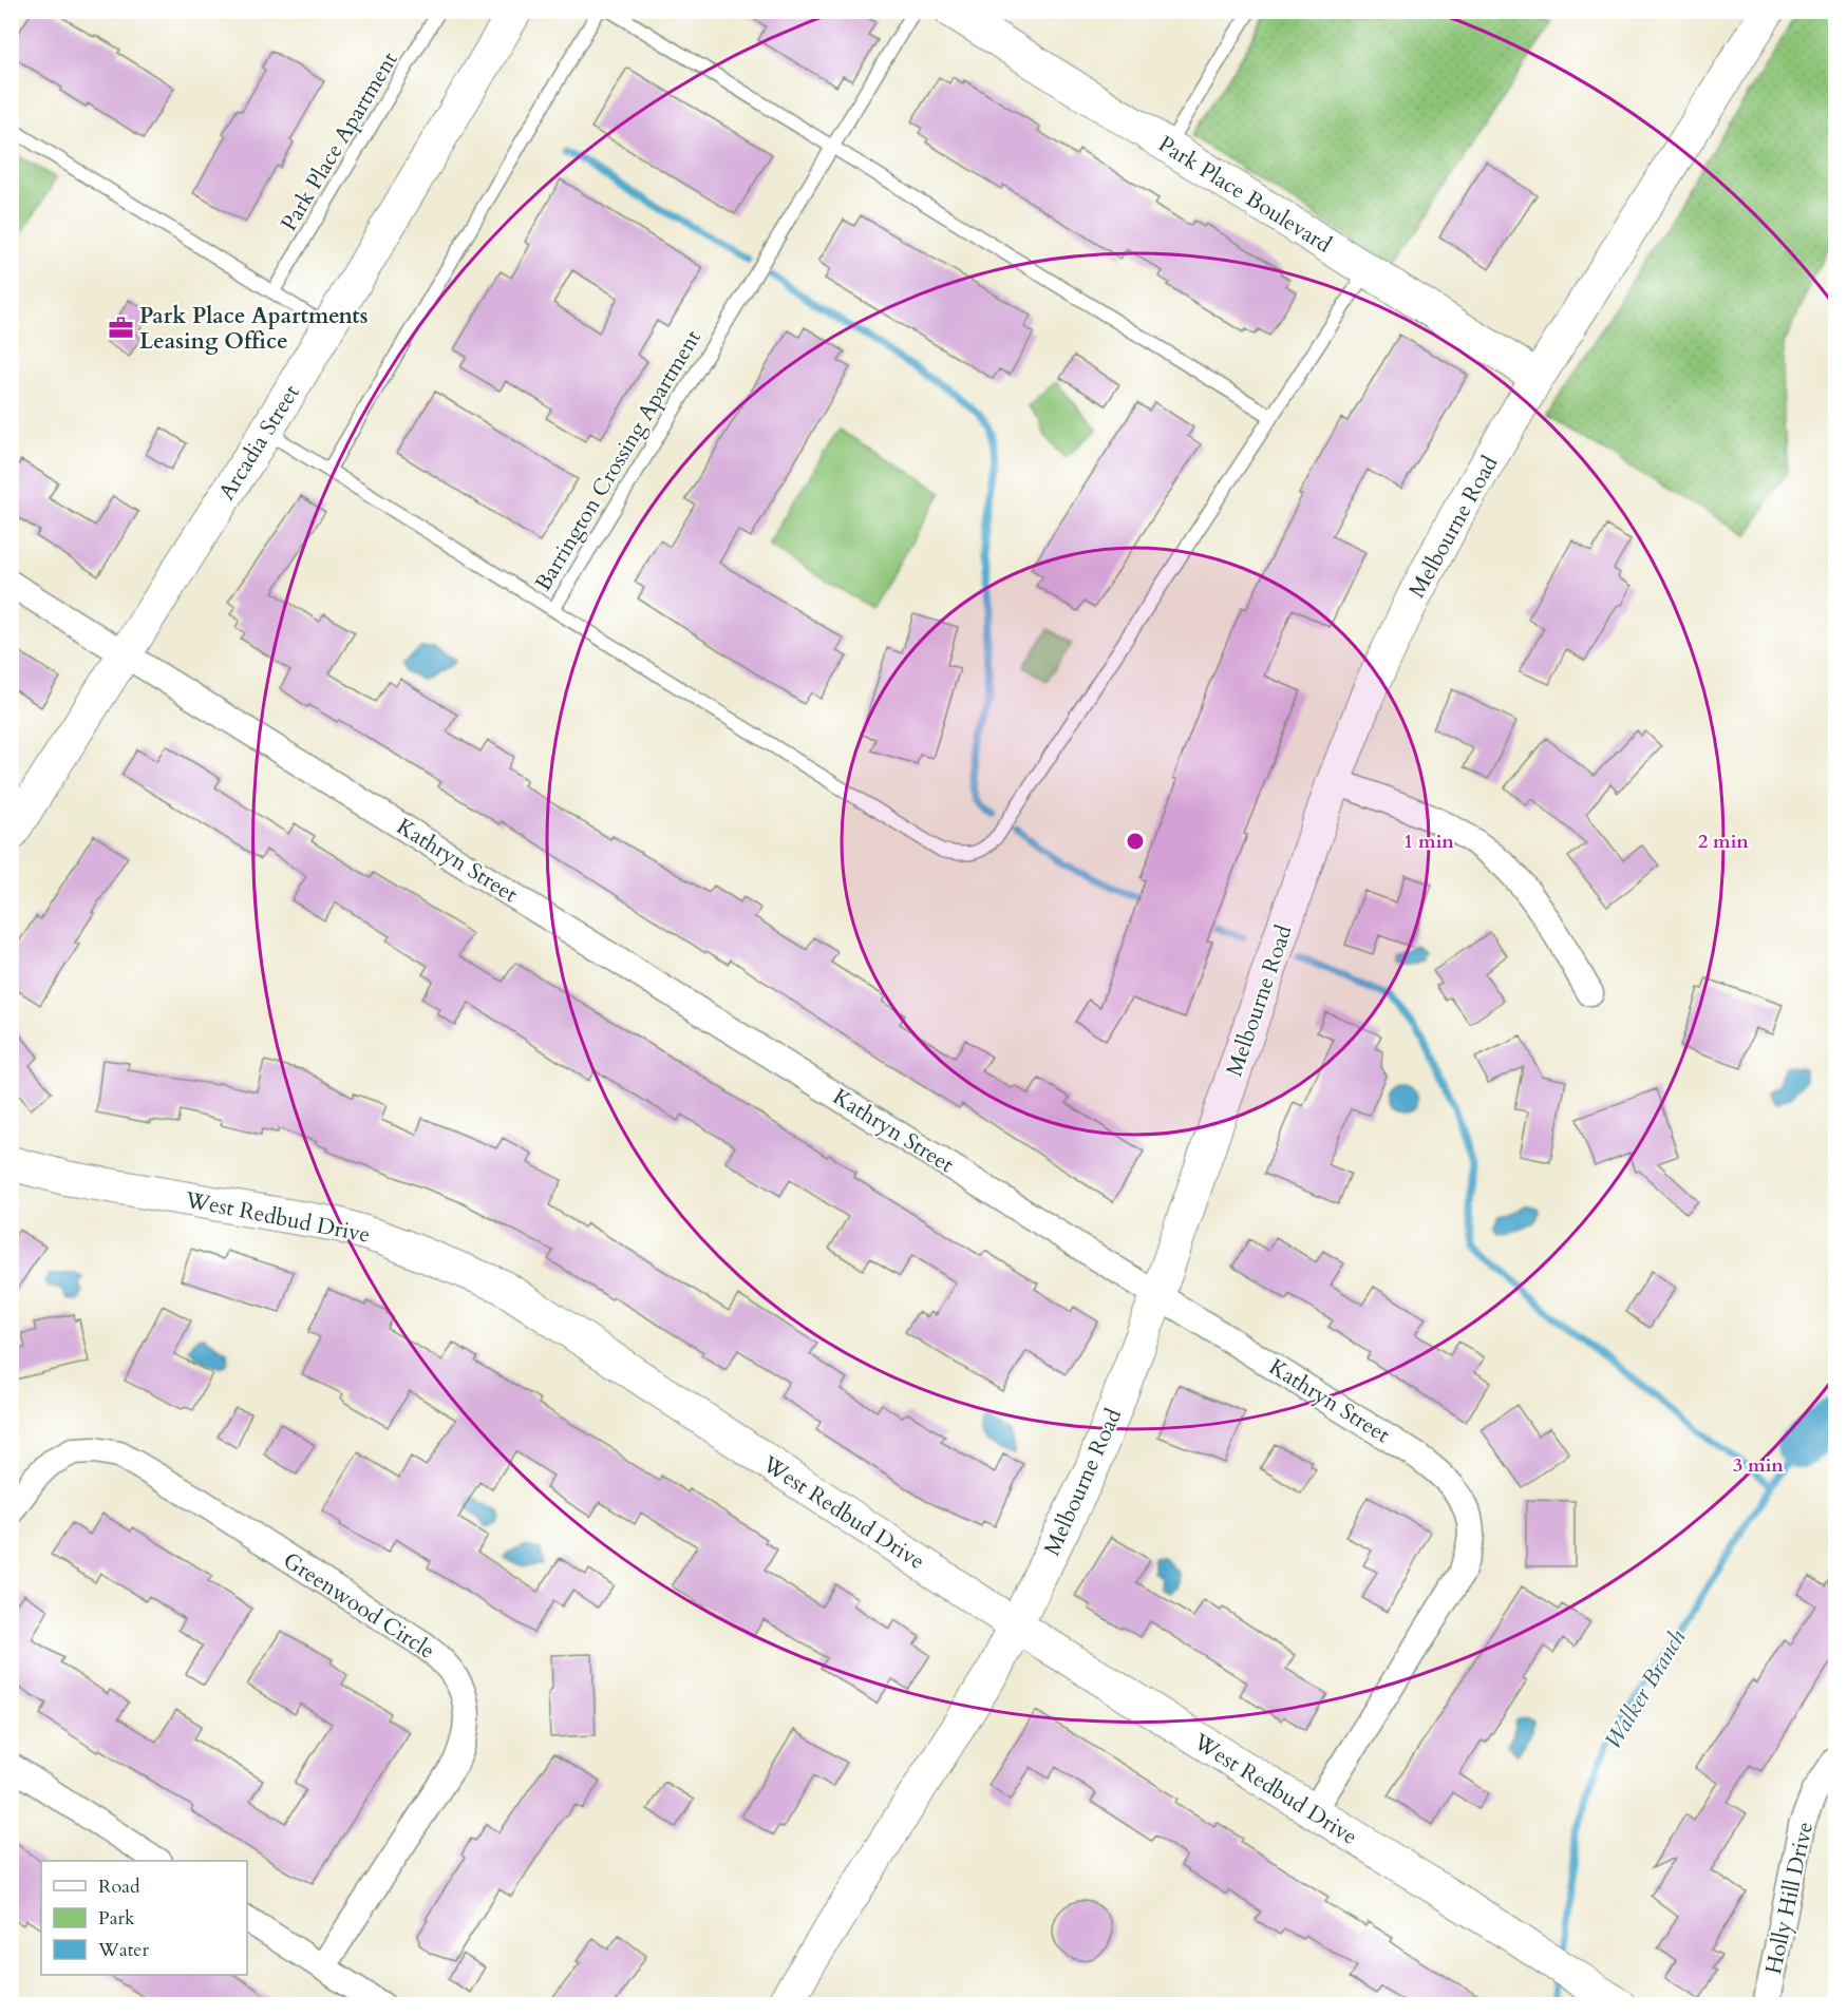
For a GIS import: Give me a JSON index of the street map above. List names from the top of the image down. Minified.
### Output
{"streets":{"street":["Park Place Boulevard","Arcadia Street","Melbourne Road","Kathryn Street","West Redbud Drive","Greenwood Circle","Holly Hill Drive"],"lane":["Park Place Apartment","Barrington Crossing Apartment"]},"crossings":[["Park Place Boulevard","Melbourne Road"],["Arcadia Street","Barrington Crossing Apartment"],["Arcadia Street","Kathryn Street"],["Melbourne Road","Kathryn Street"],["Melbourne Road","West Redbud Drive"],["Kathryn Street","West Redbud Drive"]],"water":["Walker Branch"],"places":{"office":["Park Place Apartments Leasing Office"]},"legend":["Road","Park","Water"],"rings":["1 min","2 min","3 min"]}
